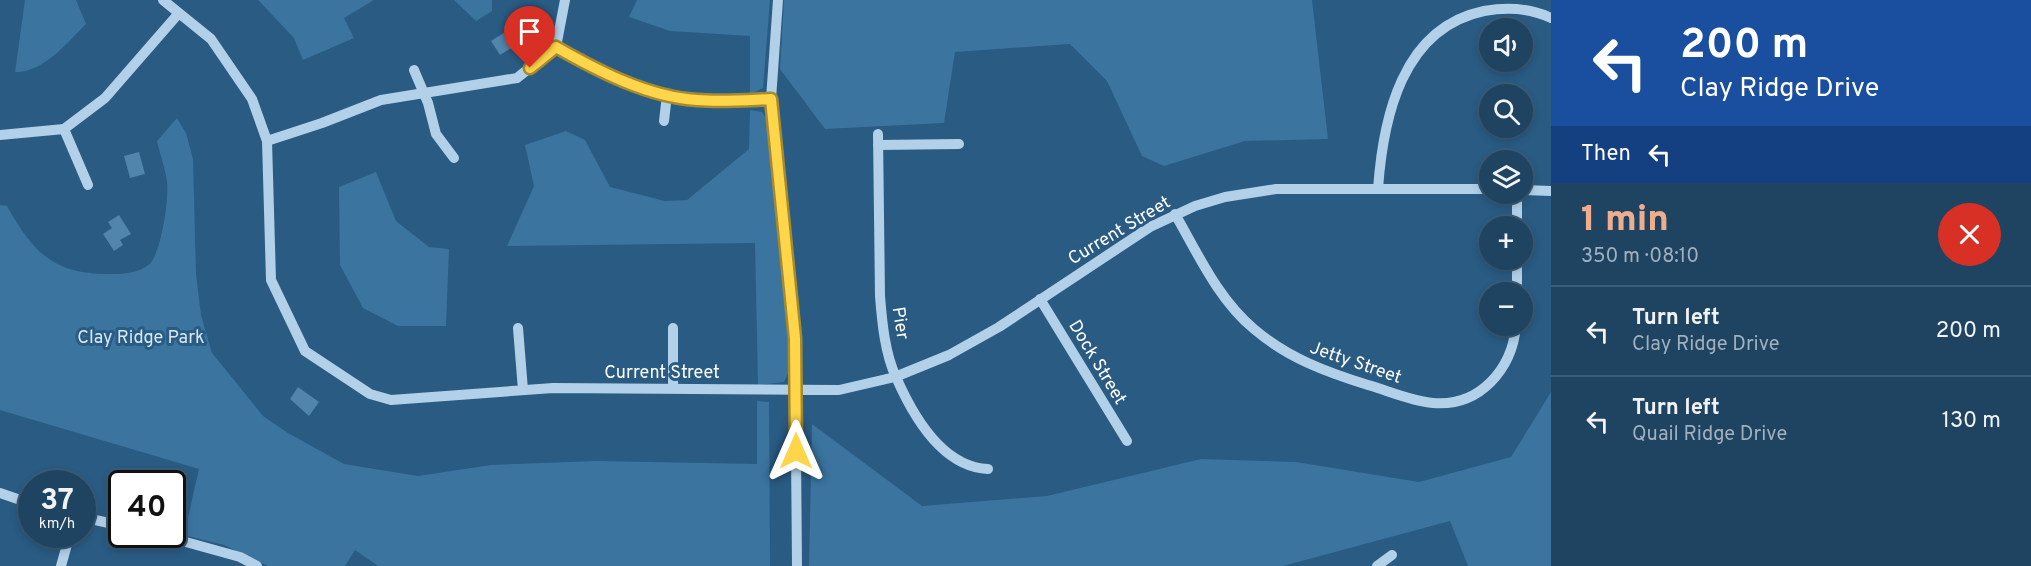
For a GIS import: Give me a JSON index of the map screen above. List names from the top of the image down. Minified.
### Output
{"streets":{"street":["Current Street","Pier","Dock Street","Jetty Street"]},"crossings":[["Current Street","Pier"],["Current Street","Dock Street"],["Current Street","Jetty Street"]],"parks":["Clay Ridge Park"],"page":{"turn":["200 m","Clay Ridge Drive"],"map_buttons":["+","−"],"then":"Then","heading":["1 min","350 m · 08:10"],"list":[{"name":"Turn left","note":"Clay Ridge Drive","value":"200 m"},{"name":"Turn left","note":"Quail Ridge Drive","value":"130 m"}],"speed":"37 km/h","limit":"40"}}
